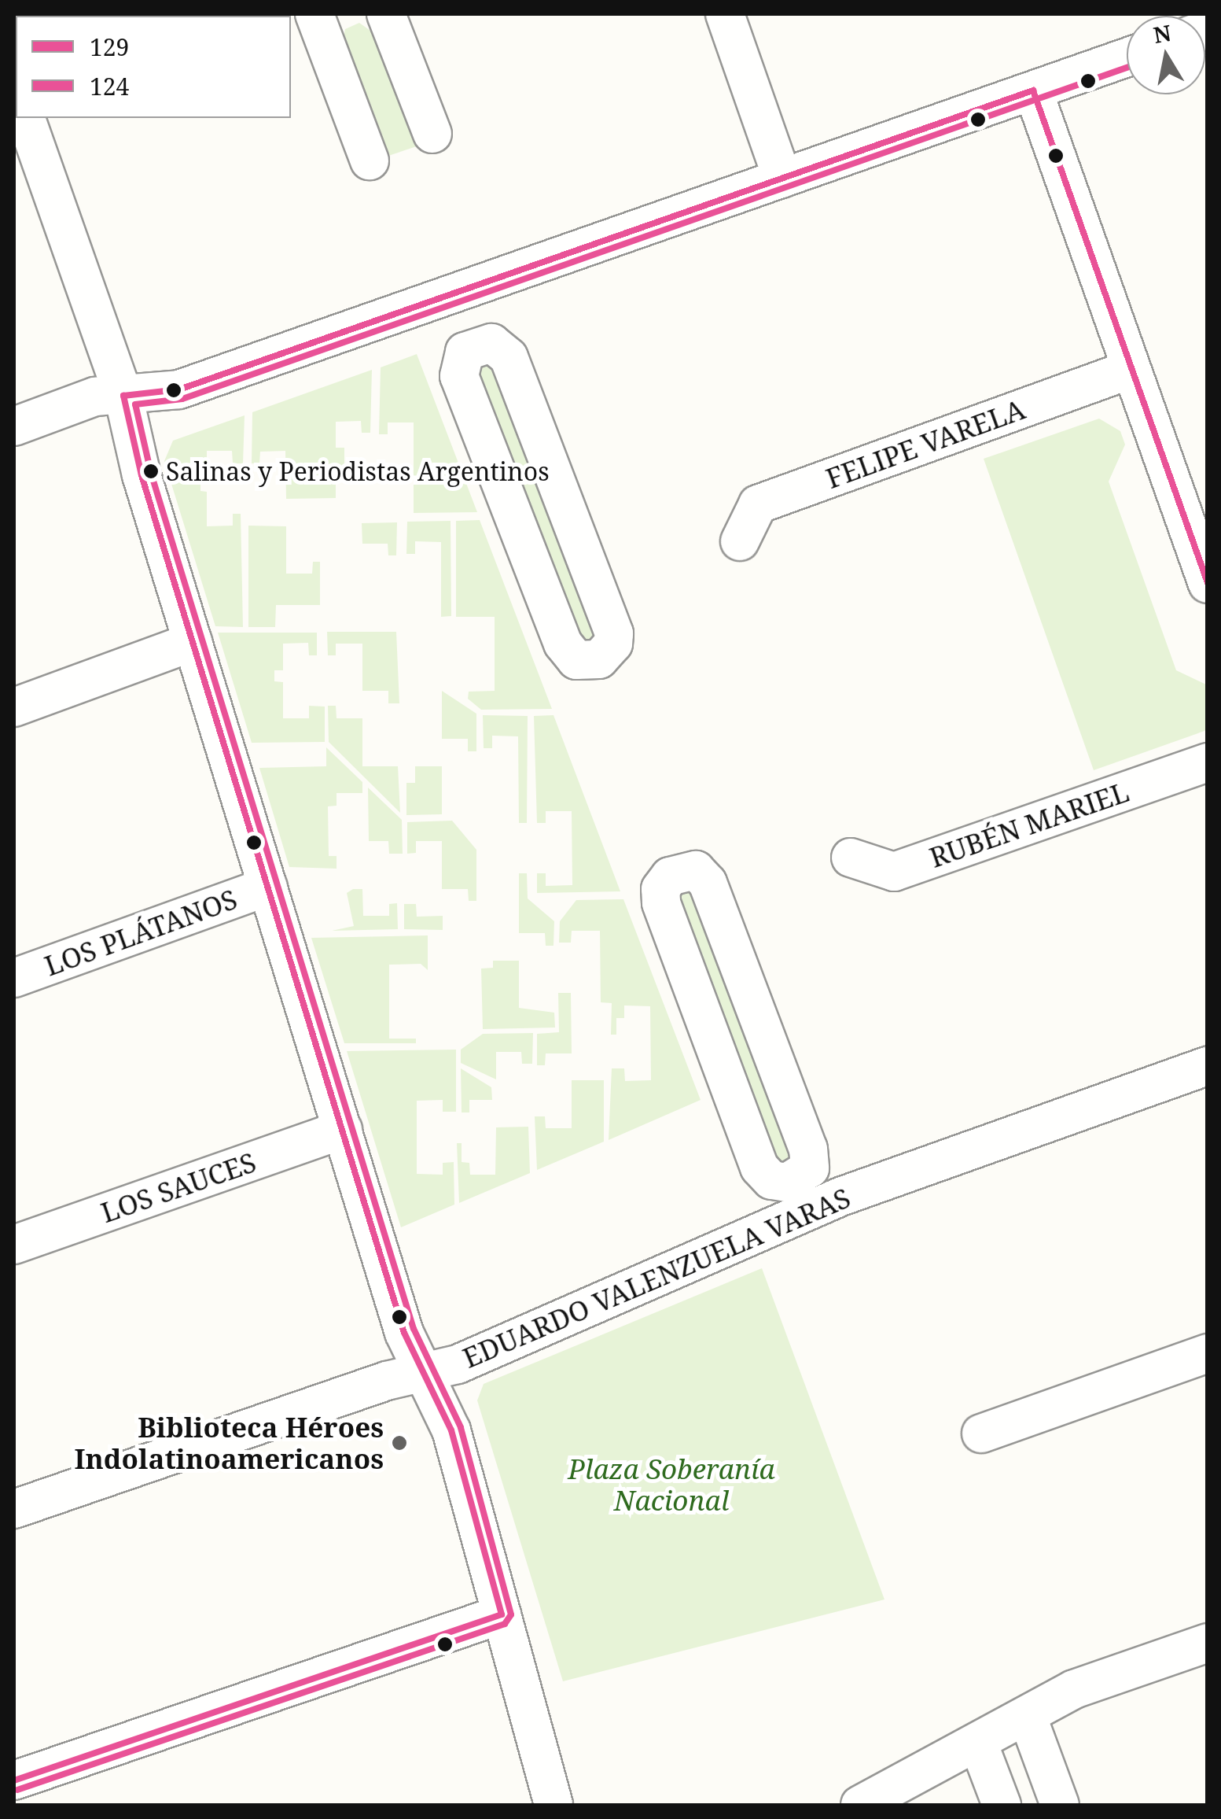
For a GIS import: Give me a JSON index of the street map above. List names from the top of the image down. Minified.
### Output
{"streets":{"street":["FELIPE VARELA","RUBÉN MARIEL","LOS PLÁTANOS","LOS SAUCES","EDUARDO VALENZUELA VARAS"]},"parks":["Plaza Soberanía Nacional"],"places":["Salinas y Periodistas Argentinos","Biblioteca Héroes Indolatinoamericanos"],"lines":["transit line 124","transit line 129"],"legend":["129","124"],"north":"top"}
